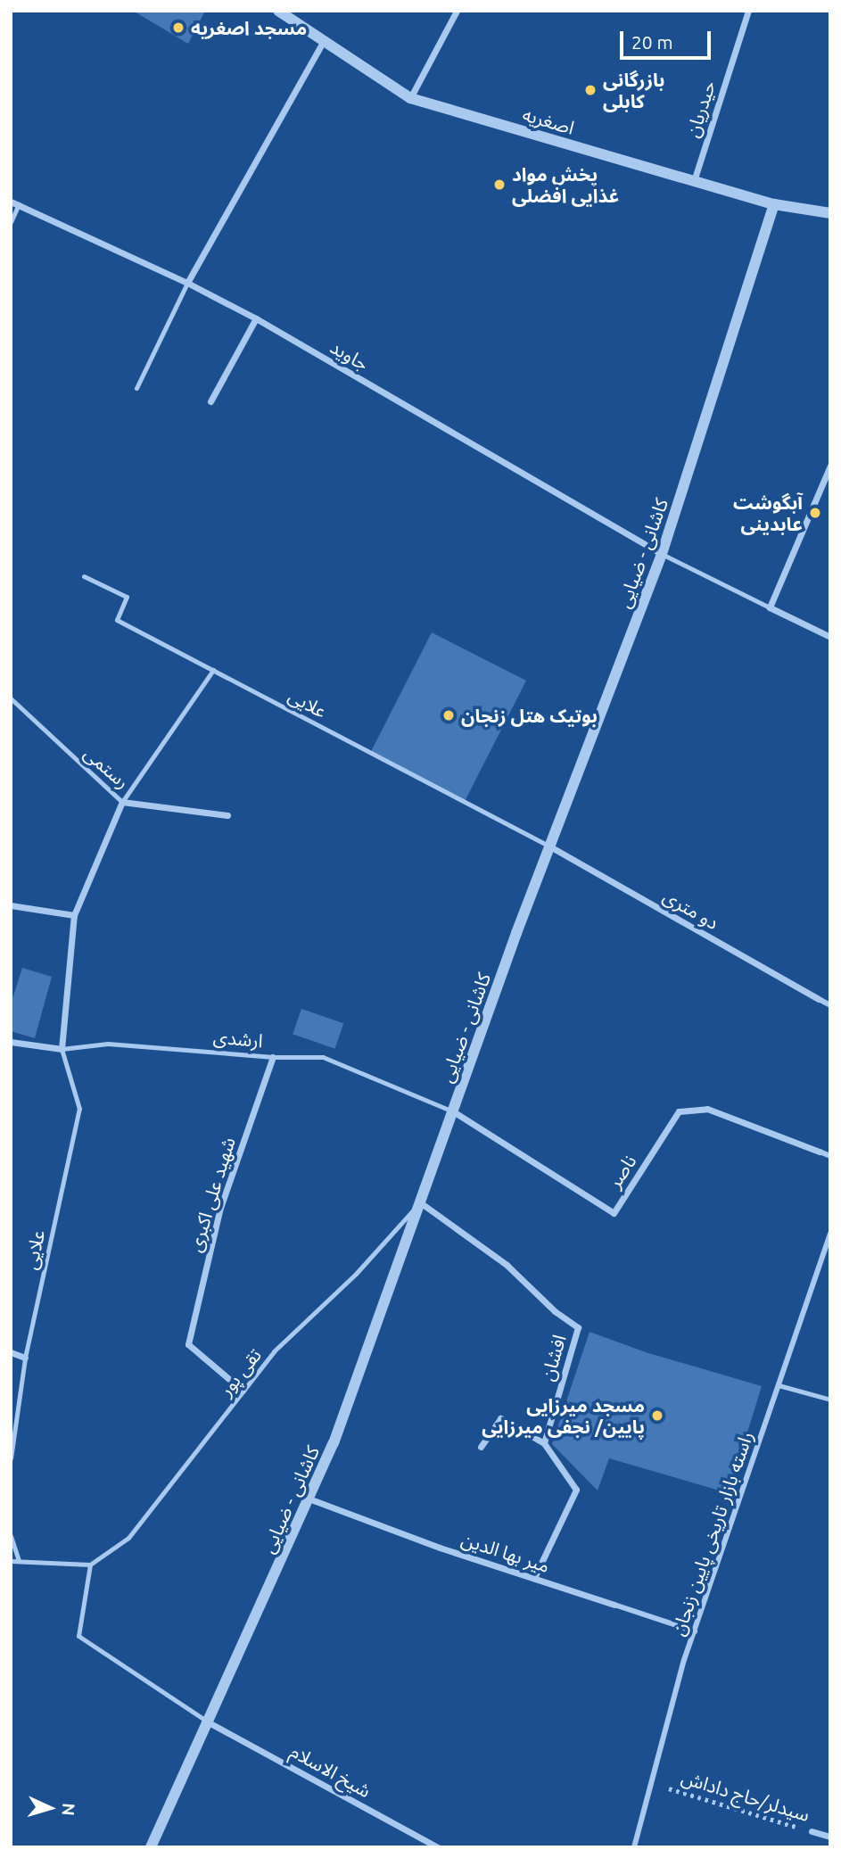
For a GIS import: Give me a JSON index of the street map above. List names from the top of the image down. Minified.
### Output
{"streets":{"street":["حیدریان","اصغریه","جاوید","کاشانی - ضیایی","دو متری","ارشدی","ناصر","شهید علی اکبری","افشان","راسته بازار تاریخی پایین زنجان","میر بها الدین","شیخ الاسلام","سیدلر/حاج داداش"],"lane":["علایی","رستمی","تقی پور"]},"crossings":[["حیدریان","اصغریه"],["اصغریه","کاشانی - ضیایی"],["جاوید","کاشانی - ضیایی"],["کاشانی - ضیایی","علایی"],["کاشانی - ضیایی","دو متری"],["کاشانی - ضیایی","ارشدی"],["کاشانی - ضیایی","ناصر"],["کاشانی - ضیایی","افشان"],["کاشانی - ضیایی","تقی پور"],["کاشانی - ضیایی","میر بها الدین"],["کاشانی - ضیایی","شیخ الاسلام"],["علایی","رستمی"],["علایی","دو متری"],["علایی","ارشدی"],["ارشدی","ناصر"],["ارشدی","شهید علی اکبری"],["شهید علی اکبری","تقی پور"],["افشان","تقی پور"],["راسته بازار تاریخی پایین زنجان","میر بها الدین"],["راسته بازار تاریخی پایین زنجان","سیدلر/حاج داداش"]],"places":["مسجد اصغریه","بازرگانی کابلی","پخش مواد غذایی افضلی","آبگوشت عابدینی","بوتیک هتل زنجان","مسجد میرزایی پایین/ نجفی میرزایی"],"scale_bar":"20 m","north":"right"}
